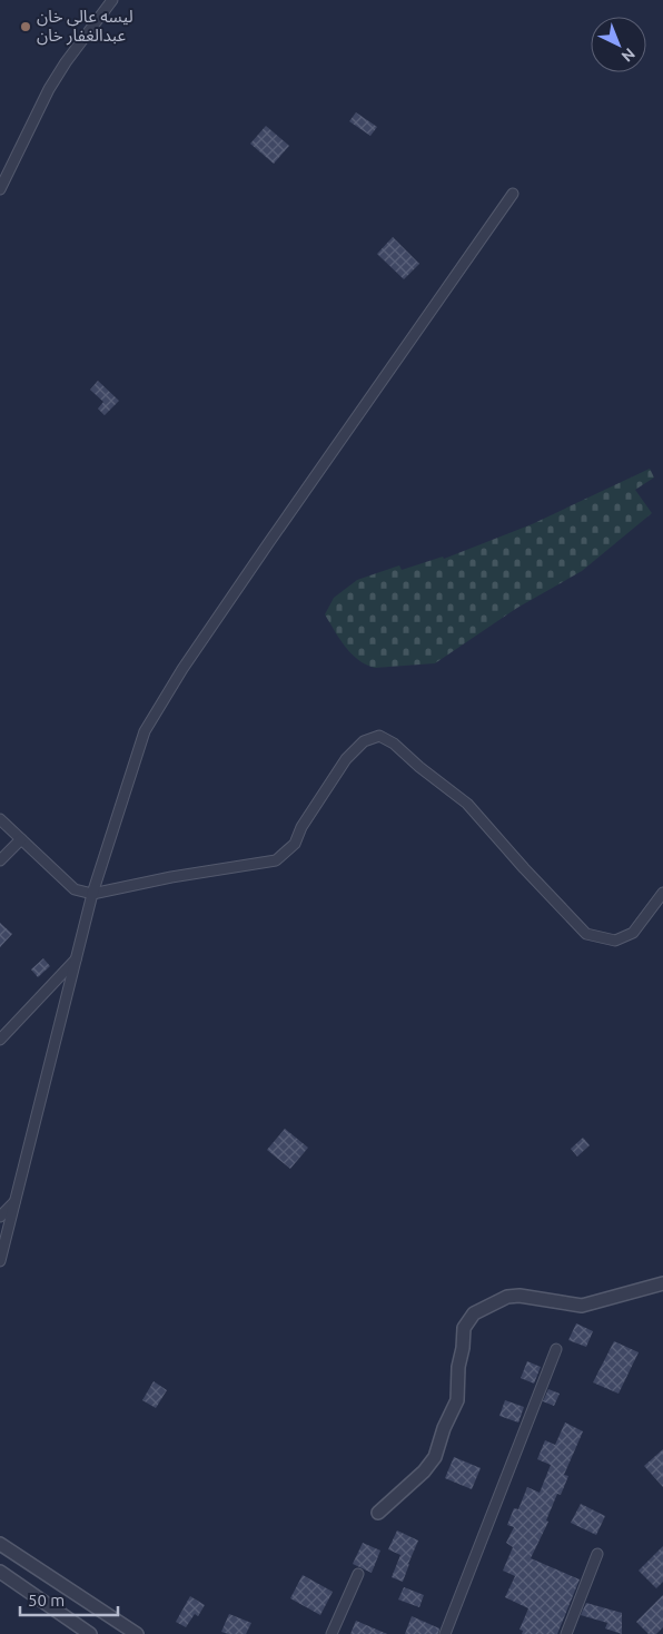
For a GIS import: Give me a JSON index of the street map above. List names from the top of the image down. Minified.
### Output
{"places":["لیسه عالی خان عبدالغفار خان"],"scale_bar":"50 m","north":"bottom right"}
